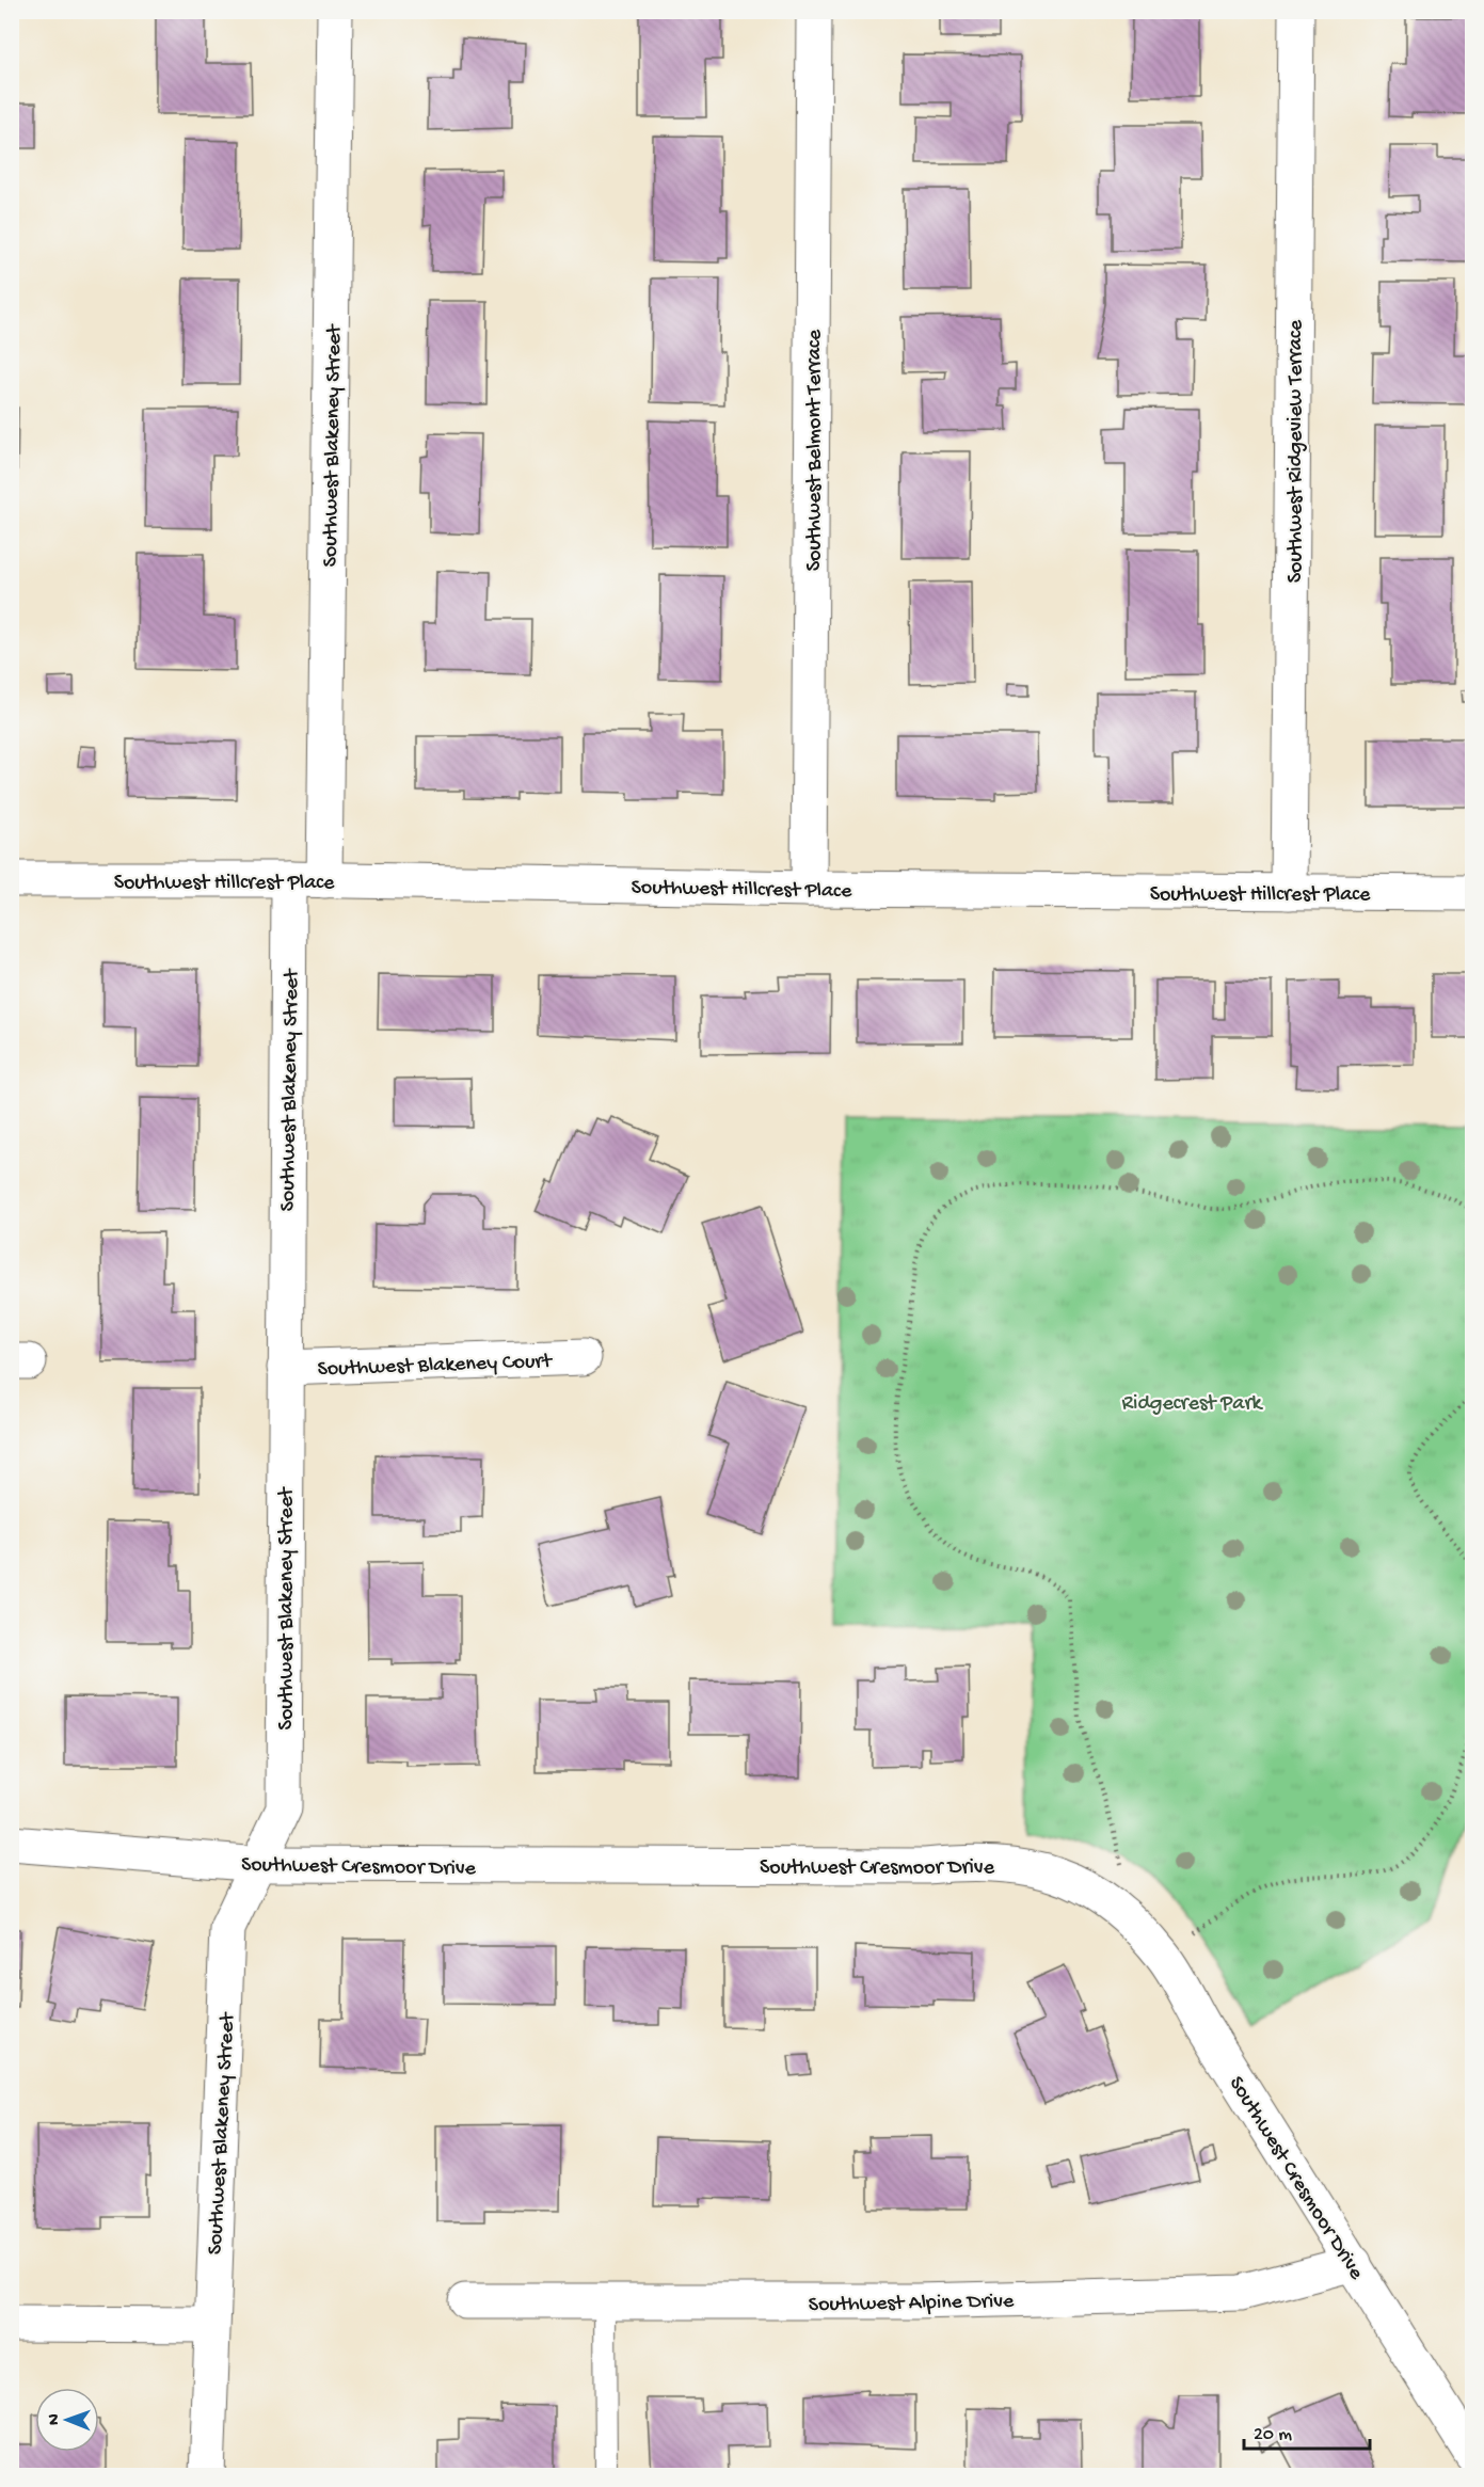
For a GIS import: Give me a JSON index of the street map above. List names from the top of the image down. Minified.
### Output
{"streets":{"street":["Southwest Blakeney Street","Southwest Belmont Terrace","Southwest Ridgeview Terrace","Southwest Hillcrest Place","Southwest Blakeney Court","Southwest Cresmoor Drive","Southwest Alpine Drive"]},"crossings":[["Southwest Blakeney Street","Southwest Hillcrest Place"],["Southwest Blakeney Street","Southwest Blakeney Court"],["Southwest Blakeney Street","Southwest Cresmoor Drive"],["Southwest Belmont Terrace","Southwest Hillcrest Place"],["Southwest Ridgeview Terrace","Southwest Hillcrest Place"],["Southwest Cresmoor Drive","Southwest Alpine Drive"]],"parks":["Ridgecrest Park"],"scale_bar":"20 m","north":"left"}
